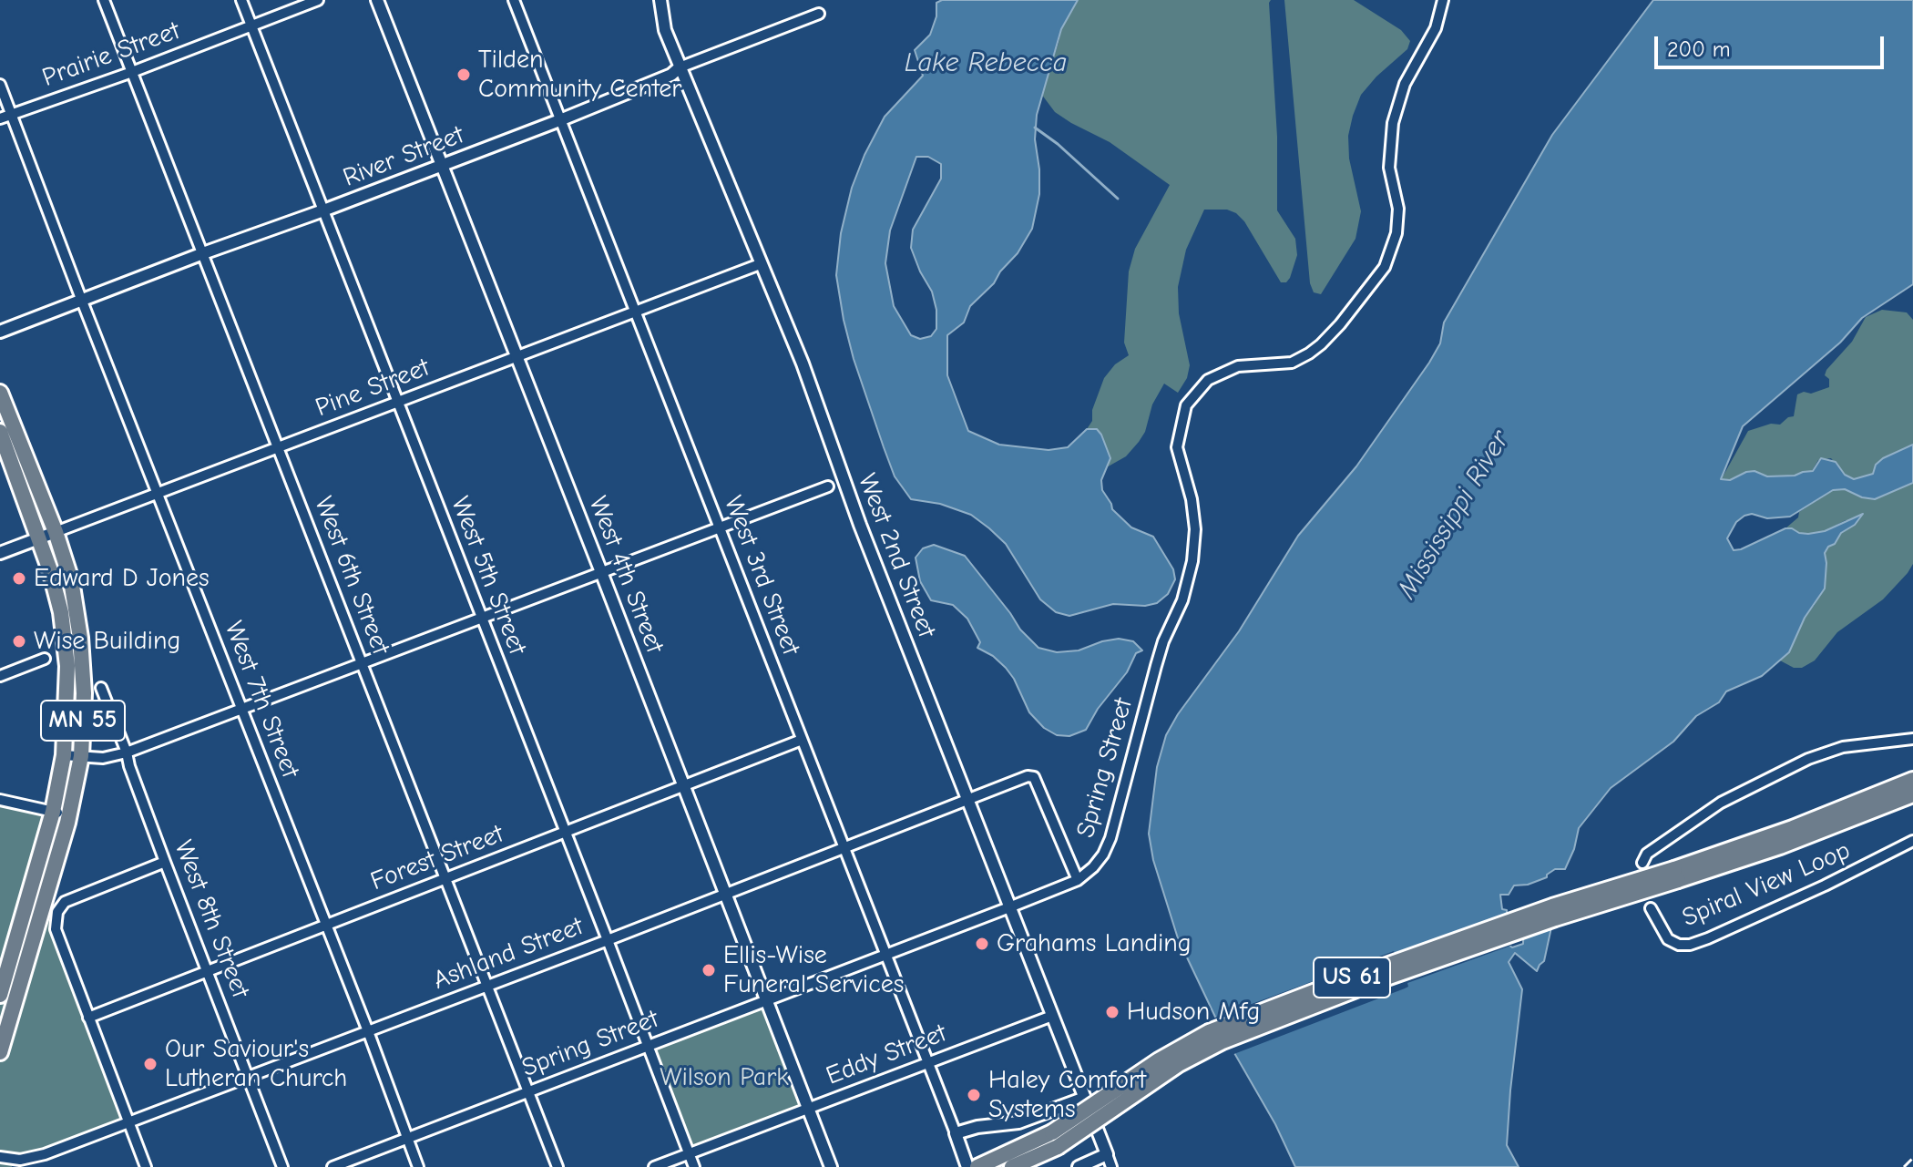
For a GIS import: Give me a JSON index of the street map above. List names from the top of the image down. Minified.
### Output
{"streets":{"highway":["MN 55","US 61"],"street":["Prairie Street","River Street","Pine Street","West 2nd Street","West 4th Street","West 6th Street","West 5th Street","West 3rd Street","West 7th Street","Spring Street","Forest Street","Spiral View Loop","West 8th Street","Ashland Street","Eddy Street"]},"crossings":[["Prairie Street","West 6th Street"],["Prairie Street","West 5th Street"],["Prairie Street","West 7th Street"],["River Street","West 2nd Street"],["River Street","West 4th Street"],["River Street","West 6th Street"],["River Street","West 5th Street"],["River Street","West 3rd Street"],["River Street","West 7th Street"],["Pine Street","West 2nd Street"],["Pine Street","West 4th Street"],["Pine Street","West 6th Street"],["Pine Street","West 5th Street"],["Pine Street","West 3rd Street"],["Pine Street","West 7th Street"],["Pine Street","MN 55"],["West 2nd Street","Spring Street"],["West 2nd Street","Ashland Street"],["West 2nd Street","Eddy Street"],["West 4th Street","Spring Street"],["West 4th Street","Forest Street"],["West 4th Street","Ashland Street"],["West 4th Street","Eddy Street"],["West 6th Street","Spring Street"],["West 6th Street","Forest Street"],["West 6th Street","Ashland Street"],["West 5th Street","Spring Street"],["West 5th Street","Forest Street"],["West 5th Street","Ashland Street"],["West 5th Street","Eddy Street"],["West 3rd Street","Spring Street"],["West 3rd Street","Forest Street"],["West 3rd Street","Ashland Street"],["West 3rd Street","Eddy Street"],["West 7th Street","Spring Street"],["West 7th Street","Forest Street"],["West 7th Street","Ashland Street"],["Spring Street","Ashland Street"],["Forest Street","West 8th Street"],["West 8th Street","Ashland Street"]],"water":["Lake Rebecca","Mississippi River"],"parks":["Wilson Park"],"places":["Tilden Community Center","Edward D Jones","Wise Building","Grahams Landing","Ellis-Wise Funeral Services","Hudson Mfg","Our Saviour's Lutheran Church","Haley Comfort Systems"],"scale_bar":"200 m"}
